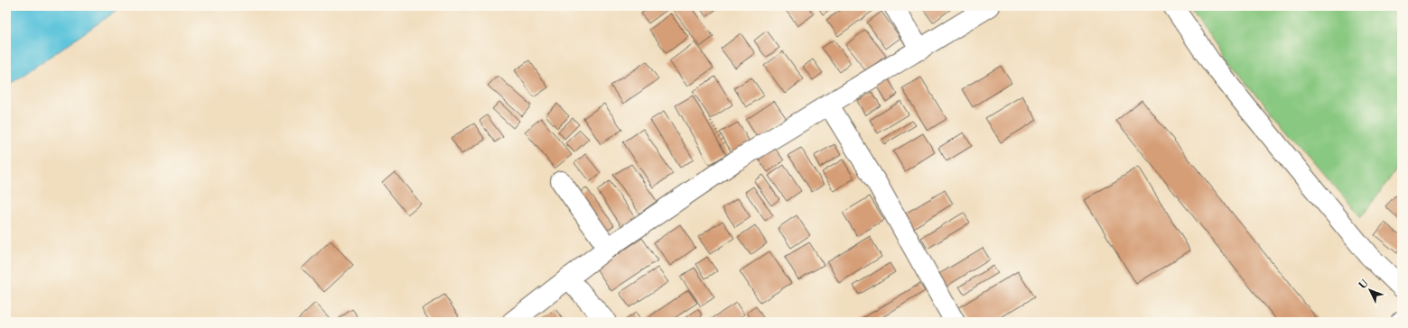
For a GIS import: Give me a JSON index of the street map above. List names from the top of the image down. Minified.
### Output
{"north":"top left"}
